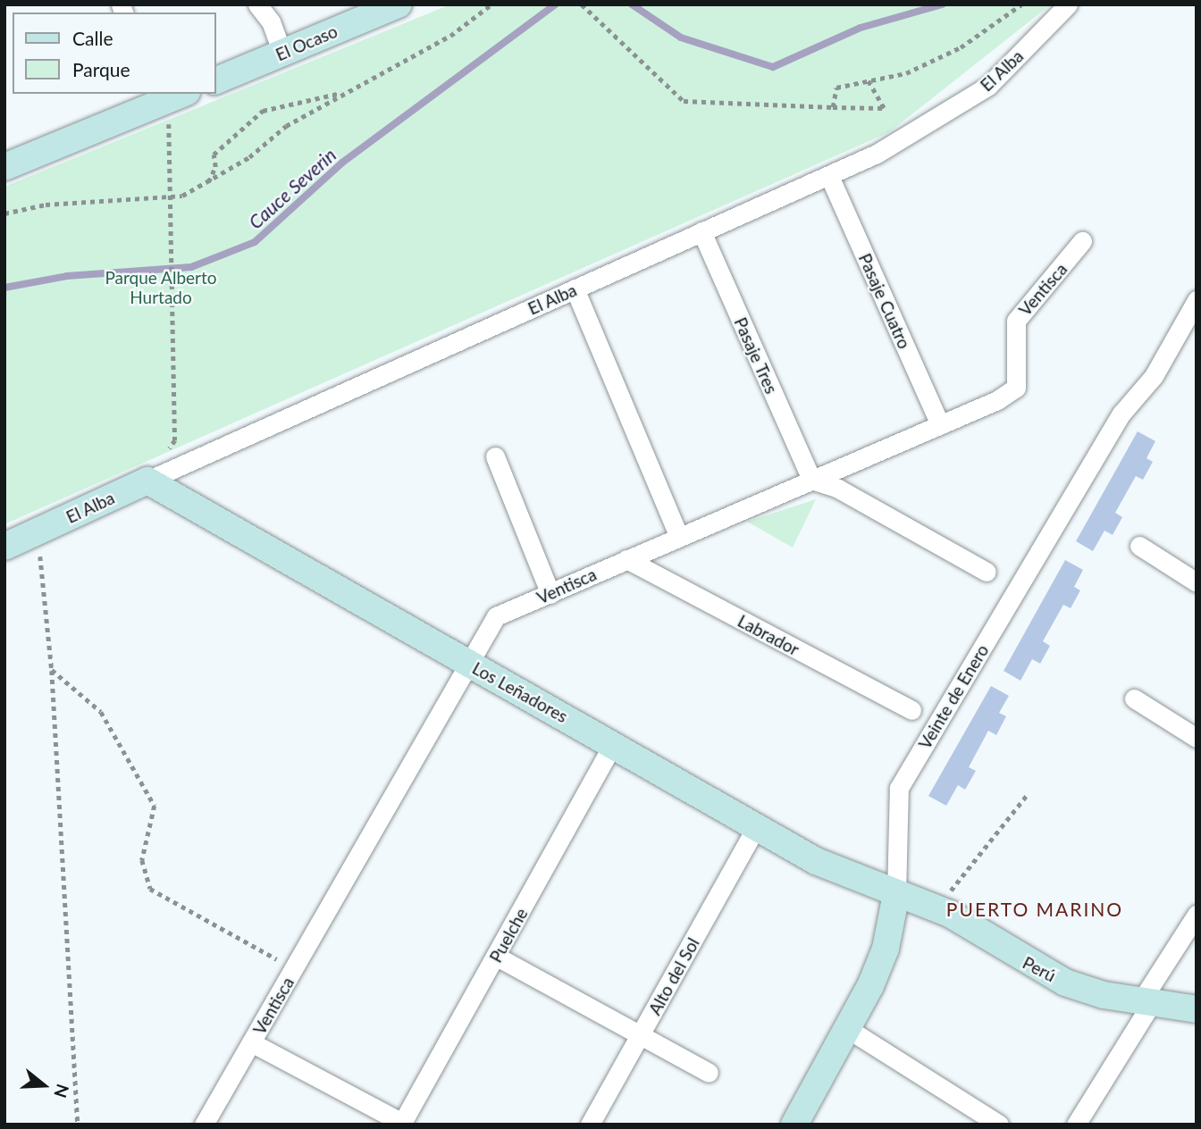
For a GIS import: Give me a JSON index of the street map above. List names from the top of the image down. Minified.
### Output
{"streets":{"street":["El Ocaso","El Alba","Ventisca","Pasaje Cuatro","Pasaje Tres","Labrador","Los Leñadores","Veinte de Enero","Puelche","Perú","Alto del Sol"]},"crossings":[["El Alba","Pasaje Cuatro"],["El Alba","Pasaje Tres"],["El Alba","Los Leñadores"],["Ventisca","Pasaje Cuatro"],["Ventisca","Pasaje Tres"],["Ventisca","Labrador"],["Ventisca","Los Leñadores"],["Los Leñadores","Veinte de Enero"],["Los Leñadores","Puelche"],["Los Leñadores","Perú"],["Los Leñadores","Alto del Sol"],["Veinte de Enero","Perú"]],"districts":["PUERTO MARINO"],"water":["Cauce Severin"],"parks":["Parque Alberto Hurtado"],"legend":["Calle","Parque"],"north":"right"}
